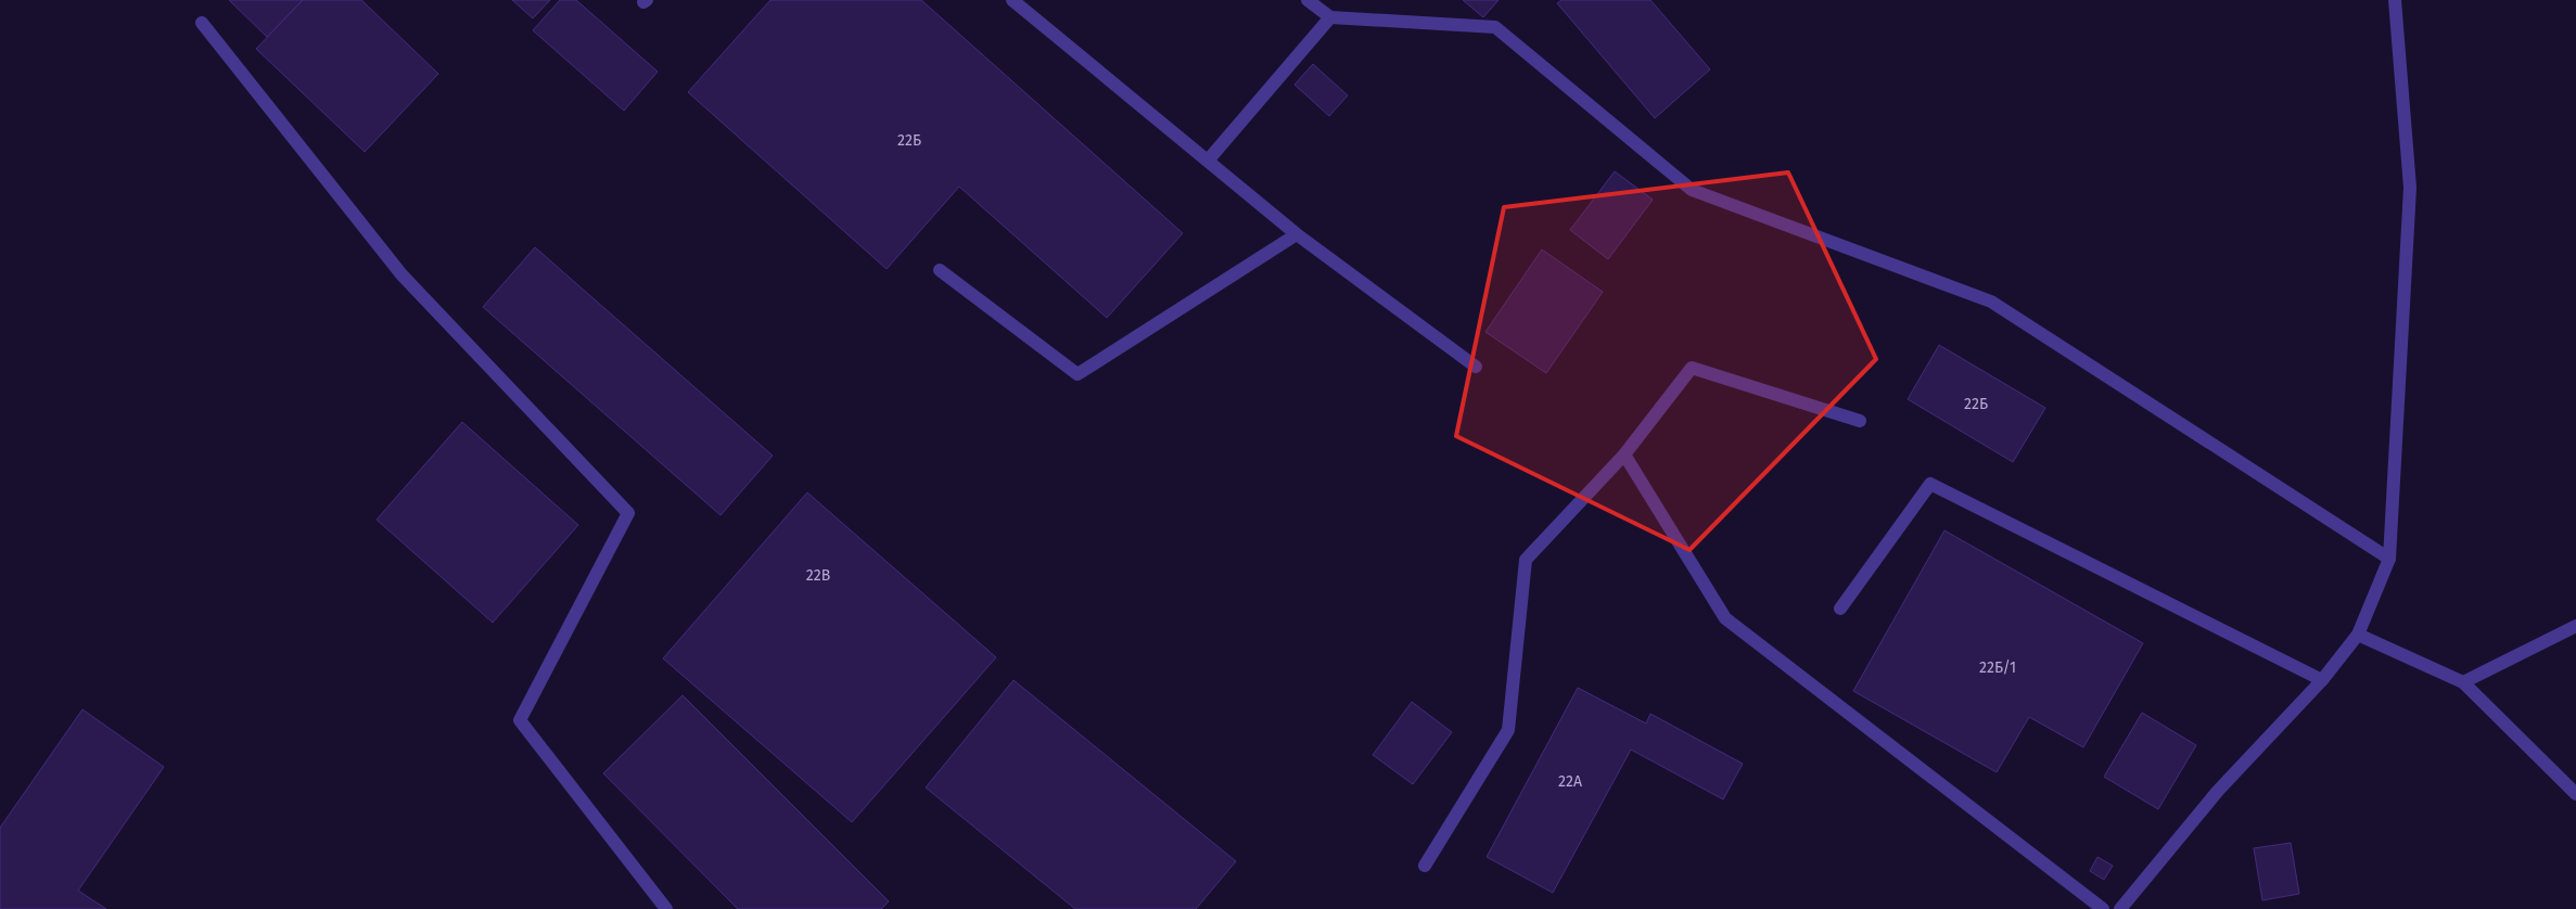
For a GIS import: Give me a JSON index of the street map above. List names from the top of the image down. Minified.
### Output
{"house_numbers":["22Б","22Б","22В","22Б/1","22А"]}
